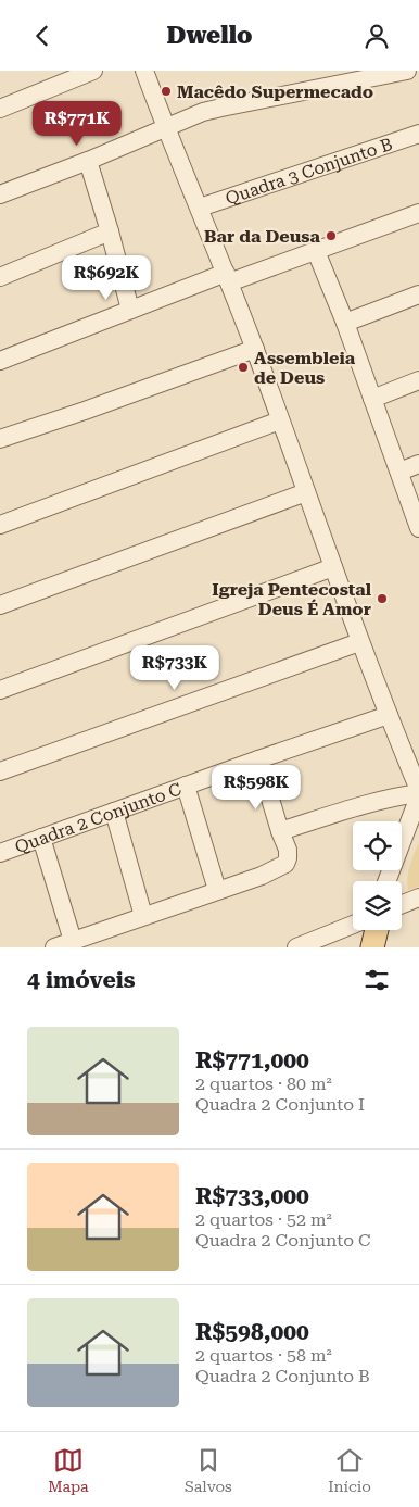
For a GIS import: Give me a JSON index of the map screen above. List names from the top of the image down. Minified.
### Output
{"streets":{"street":["Quadra 3 Conjunto B","Quadra 2 Conjunto C"]},"places":["Macêdo Supermecado","Bar da Deusa","Assembleia de Deus","Igreja Pentecostal Deus É Amor"],"page":{"header":"Dwello","price":["R$771K","R$692K","R$733K","R$598K"],"heading":"4 imóveis","list":[{"name":"R$771,000","note":"2 quartos · 80 m² · Quadra 2 Conjunto I"},{"name":"R$733,000","note":"2 quartos · 52 m² · Quadra 2 Conjunto C"},{"name":"R$598,000","note":"2 quartos · 58 m² · Quadra 2 Conjunto B"}],"tabs":["Mapa","Salvos","Início"]}}
